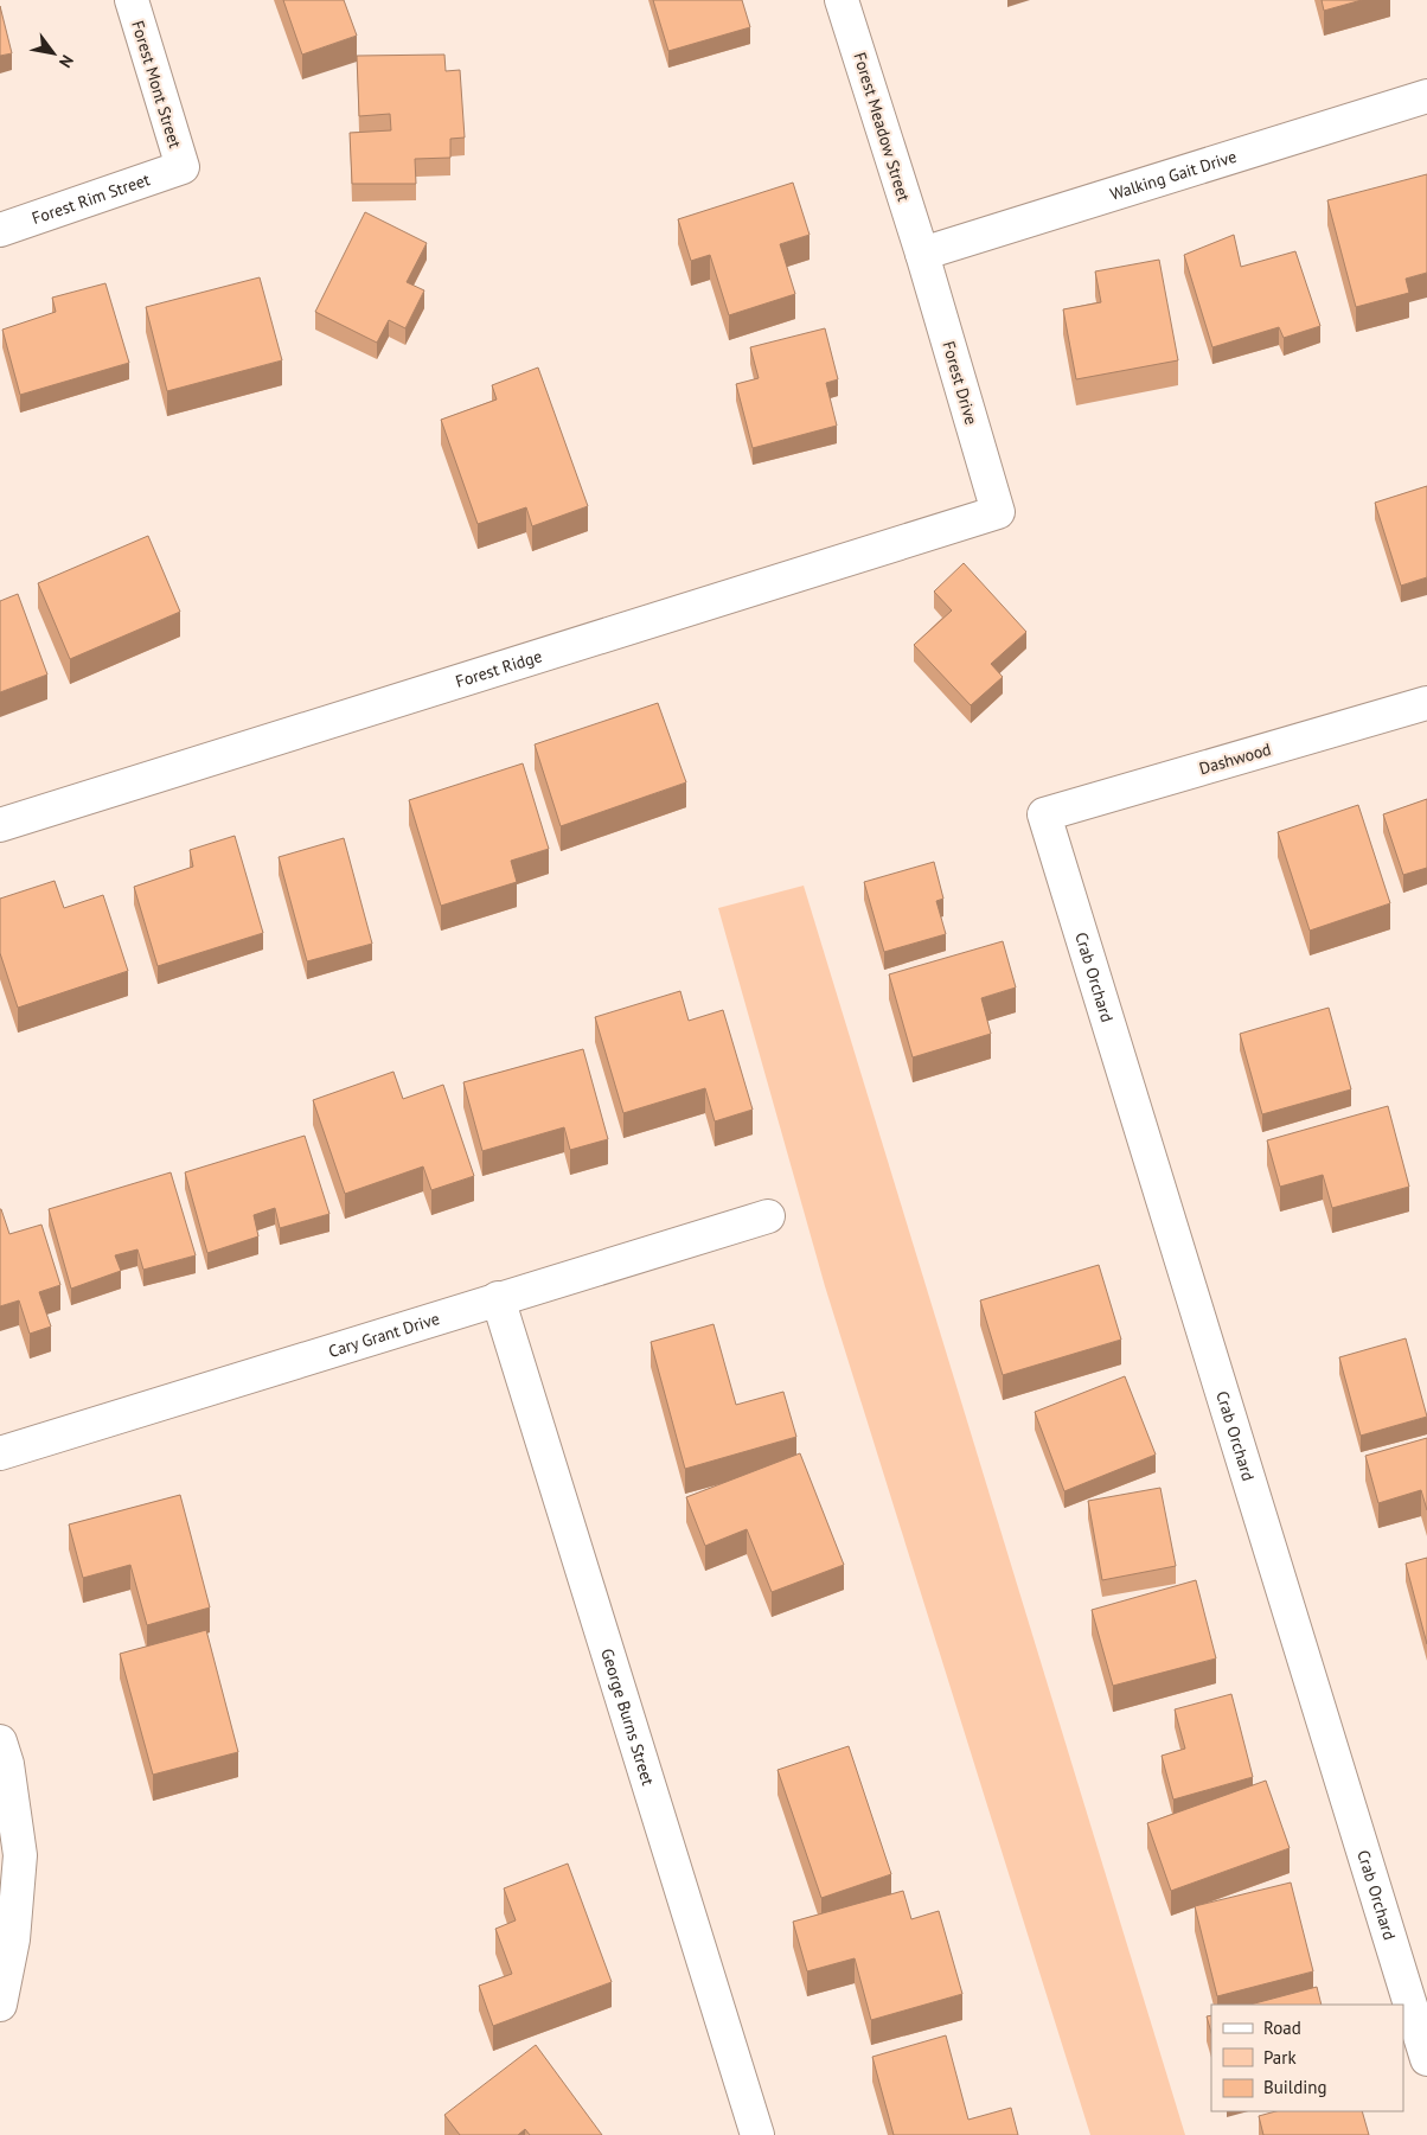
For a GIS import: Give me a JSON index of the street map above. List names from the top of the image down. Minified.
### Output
{"streets":{"street":["Forest Mont Street","Forest Meadow Street","Walking Gait Drive","Forest Rim Street","Forest Drive","Forest Ridge","Dashwood","Crab Orchard","Cary Grant Drive","George Burns Street"]},"crossings":[["Forest Mont Street","Forest Rim Street"],["Forest Meadow Street","Walking Gait Drive"],["Forest Meadow Street","Forest Drive"],["Walking Gait Drive","Forest Drive"],["Forest Drive","Forest Ridge"],["Dashwood","Crab Orchard"],["Cary Grant Drive","George Burns Street"]],"legend":["Road","Park","Building"],"north":"bottom right"}
